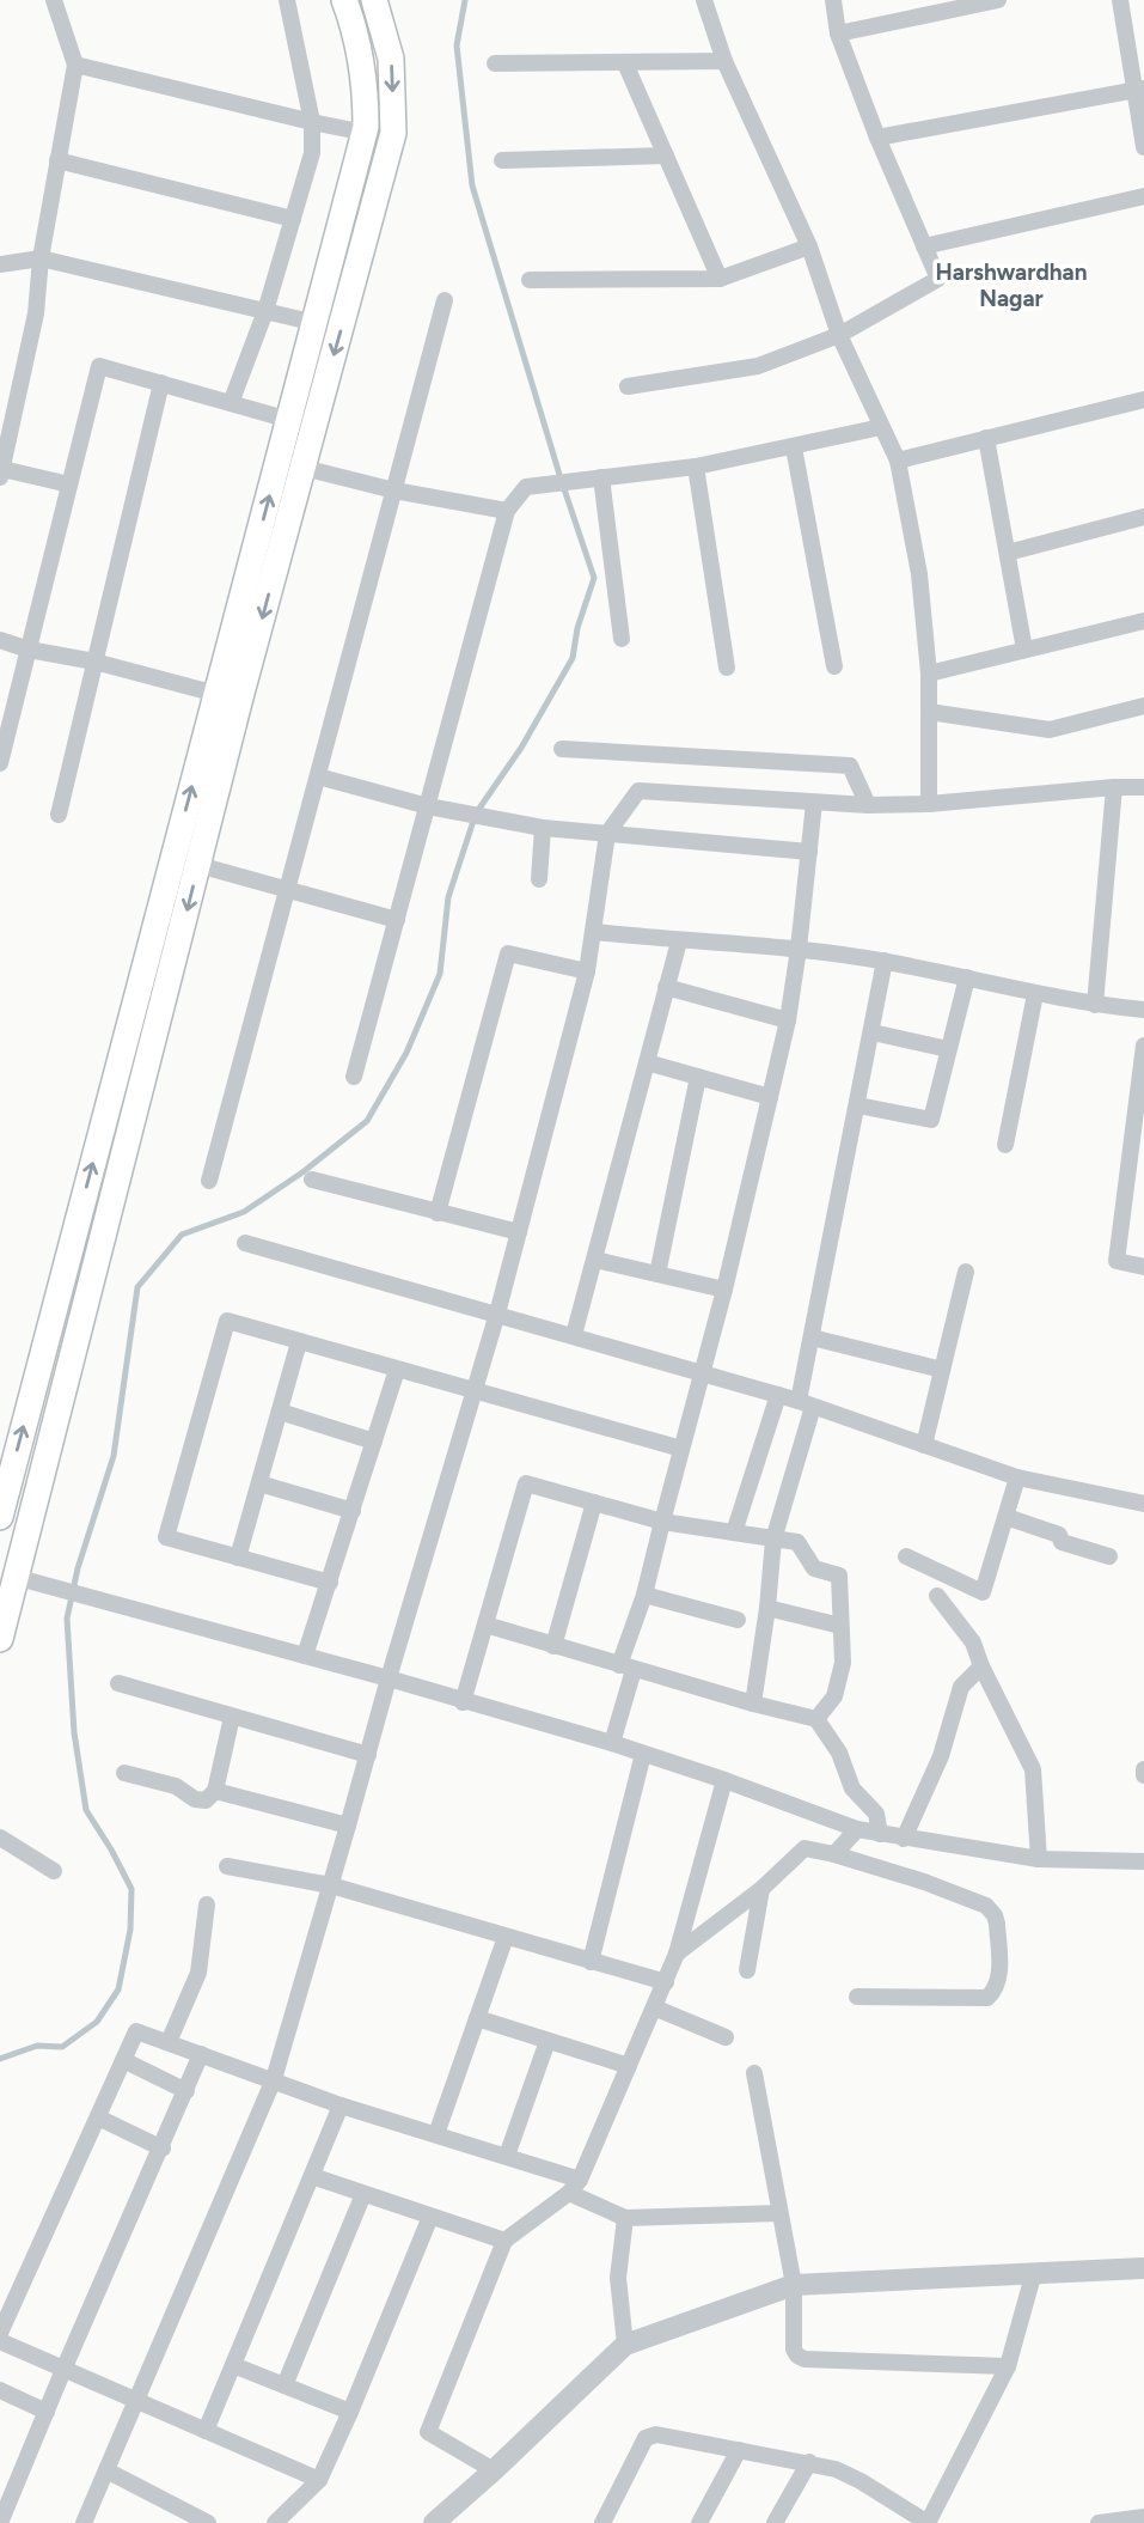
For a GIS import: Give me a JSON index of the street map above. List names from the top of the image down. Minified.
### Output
{"districts":["Harshwardhan Nagar"]}
